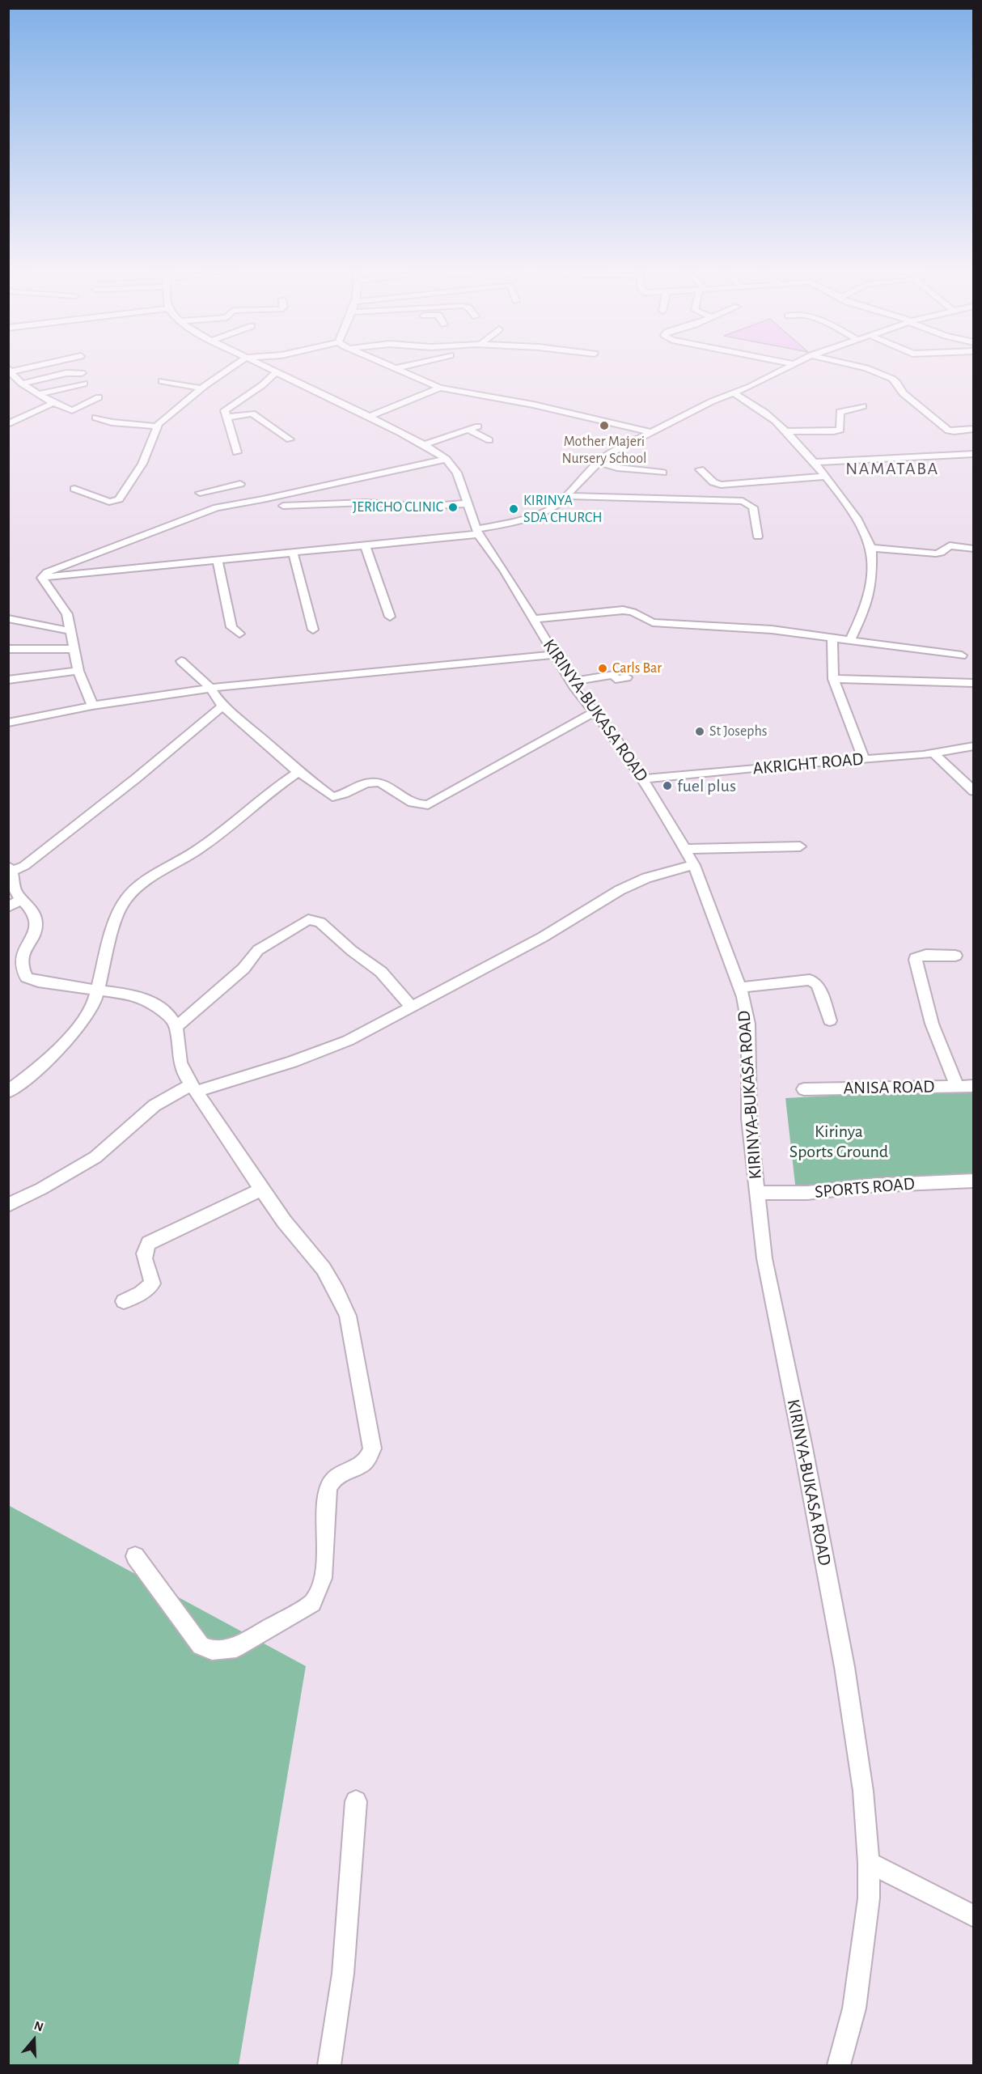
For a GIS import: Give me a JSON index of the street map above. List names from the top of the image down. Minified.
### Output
{"streets":{"street":["KIRINYA-BUKASA ROAD","AKRIGHT ROAD","ANISA ROAD","SPORTS ROAD"]},"crossings":[["KIRINYA-BUKASA ROAD","AKRIGHT ROAD"],["KIRINYA-BUKASA ROAD","SPORTS ROAD"]],"districts":["NAMATABA"],"parks":["Kirinya Sports Ground"],"places":["Mother Majeri Nursery School","JERICHO CLINIC","KIRINYA SDA CHURCH","Carls Bar","St Josephs","fuel plus"],"north":"top"}
